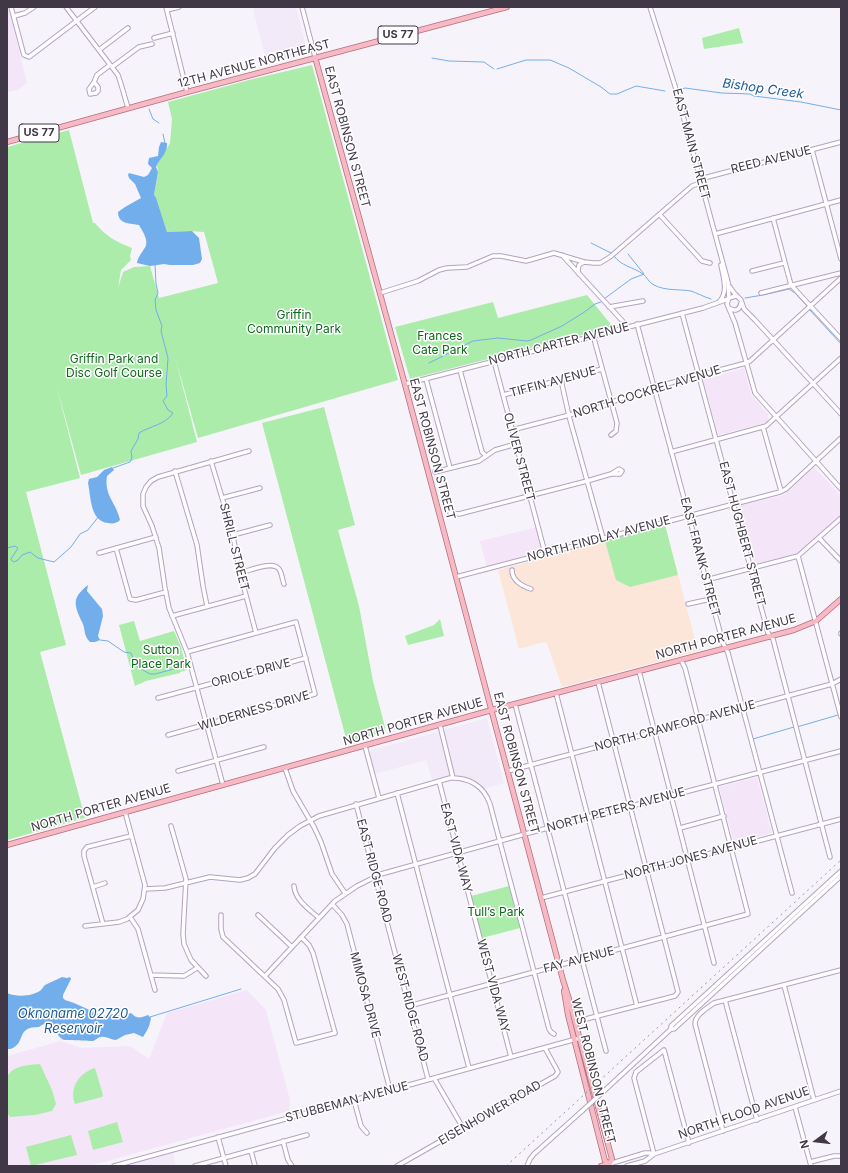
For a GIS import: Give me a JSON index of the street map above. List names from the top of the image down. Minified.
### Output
{"streets":{"main road":["US 77","12TH AVENUE NORTHEAST","EAST ROBINSON STREET","NORTH PORTER AVENUE","WEST ROBINSON STREET","NORTH FLOOD AVENUE"],"street":["EAST MAIN STREET","REED AVENUE","NORTH CARTER AVENUE","TIFFIN AVENUE","NORTH COCKREL AVENUE","OLIVER STREET","EAST HUGHBERT STREET","NORTH FINDLAY AVENUE","SHRILL STREET","EAST FRANK STREET","ORIOLE DRIVE","WILDERNESS DRIVE","NORTH CRAWFORD AVENUE","NORTH PETERS AVENUE","EAST VIDA WAY","NORTH JONES AVENUE","EAST RIDGE ROAD","FAY AVENUE","WEST VIDA WAY","MIMOSA DRIVE","WEST RIDGE ROAD","STUBBEMAN AVENUE","EISENHOWER ROAD"]},"crossings":[["12TH AVENUE NORTHEAST","EAST ROBINSON STREET"],["EAST ROBINSON STREET","NORTH CARTER AVENUE"],["EAST ROBINSON STREET","NORTH FINDLAY AVENUE"],["EAST ROBINSON STREET","NORTH PORTER AVENUE"],["EAST ROBINSON STREET","NORTH CRAWFORD AVENUE"],["EAST ROBINSON STREET","NORTH PETERS AVENUE"],["EAST ROBINSON STREET","NORTH JONES AVENUE"],["EAST ROBINSON STREET","WEST ROBINSON STREET"],["EAST MAIN STREET","REED AVENUE"],["EAST MAIN STREET","NORTH CARTER AVENUE"],["NORTH CARTER AVENUE","OLIVER STREET"],["NORTH CARTER AVENUE","EAST HUGHBERT STREET"],["NORTH CARTER AVENUE","EAST FRANK STREET"],["TIFFIN AVENUE","OLIVER STREET"],["NORTH COCKREL AVENUE","OLIVER STREET"],["NORTH COCKREL AVENUE","EAST HUGHBERT STREET"],["NORTH COCKREL AVENUE","EAST FRANK STREET"],["OLIVER STREET","NORTH FINDLAY AVENUE"],["EAST HUGHBERT STREET","NORTH FINDLAY AVENUE"],["EAST HUGHBERT STREET","NORTH PORTER AVENUE"],["EAST HUGHBERT STREET","NORTH CRAWFORD AVENUE"],["EAST HUGHBERT STREET","NORTH PETERS AVENUE"],["EAST HUGHBERT STREET","NORTH JONES AVENUE"],["NORTH FINDLAY AVENUE","EAST FRANK STREET"],["SHRILL STREET","WILDERNESS DRIVE"],["EAST FRANK STREET","NORTH PORTER AVENUE"],["EAST FRANK STREET","NORTH CRAWFORD AVENUE"],["EAST FRANK STREET","NORTH PETERS AVENUE"],["EAST FRANK STREET","NORTH JONES AVENUE"],["ORIOLE DRIVE","WILDERNESS DRIVE"],["NORTH PETERS AVENUE","EAST VIDA WAY"],["NORTH PETERS AVENUE","EAST RIDGE ROAD"],["NORTH PETERS AVENUE","MIMOSA DRIVE"],["EAST VIDA WAY","WEST VIDA WAY"],["NORTH JONES AVENUE","FAY AVENUE"],["NORTH JONES AVENUE","WEST ROBINSON STREET"],["EAST RIDGE ROAD","WEST RIDGE ROAD"],["FAY AVENUE","WEST VIDA WAY"],["FAY AVENUE","WEST RIDGE ROAD"],["FAY AVENUE","WEST ROBINSON STREET"],["WEST VIDA WAY","STUBBEMAN AVENUE"],["MIMOSA DRIVE","STUBBEMAN AVENUE"],["WEST RIDGE ROAD","STUBBEMAN AVENUE"],["WEST ROBINSON STREET","STUBBEMAN AVENUE"],["WEST ROBINSON STREET","NORTH FLOOD AVENUE"],["STUBBEMAN AVENUE","EISENHOWER ROAD"]],"water":["Bishop Creek","Oknoname 02720 Reservoir"],"parks":["Griffin Community Park","Frances Cate Park","Griffin Park and Disc Golf Course","Sutton Place Park","Tull’s Park"],"north":"left"}
